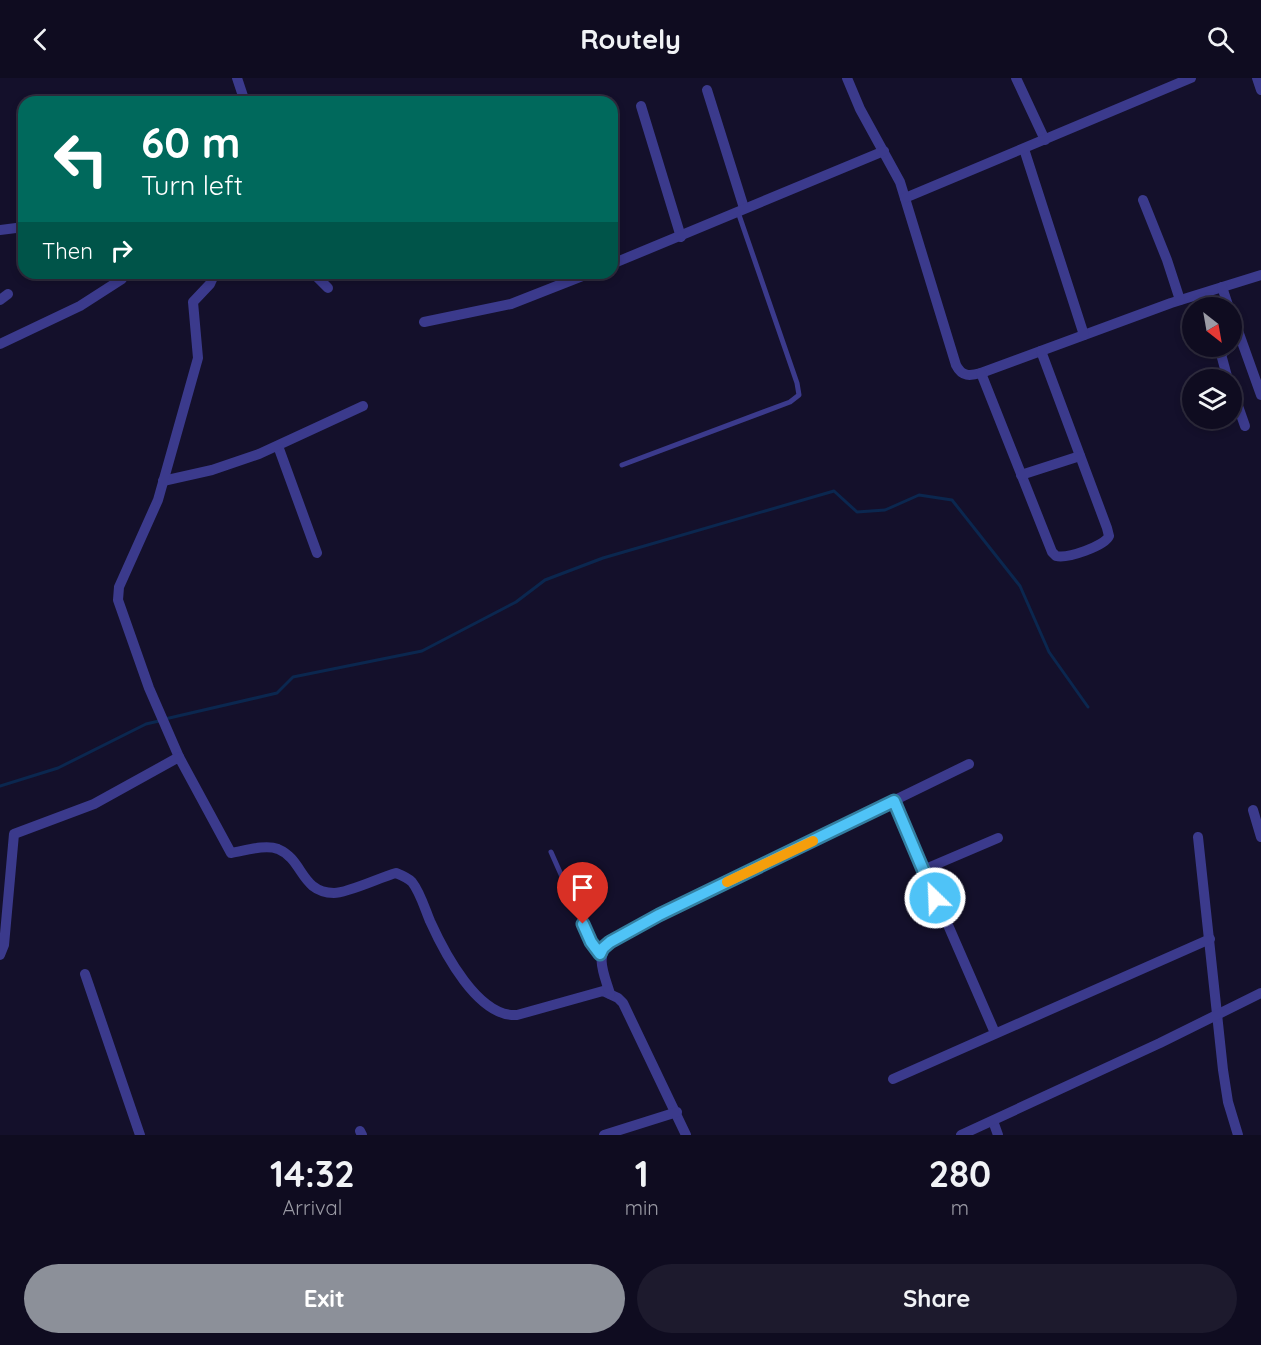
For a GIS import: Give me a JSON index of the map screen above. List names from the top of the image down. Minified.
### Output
{"north":"bottom right","page":{"header":"Routely","turn":["60 m","Turn left"],"then":"Then","eta":["14:32","Arrival","1","min","280","m"],"buttons":["Exit","Share"]}}
